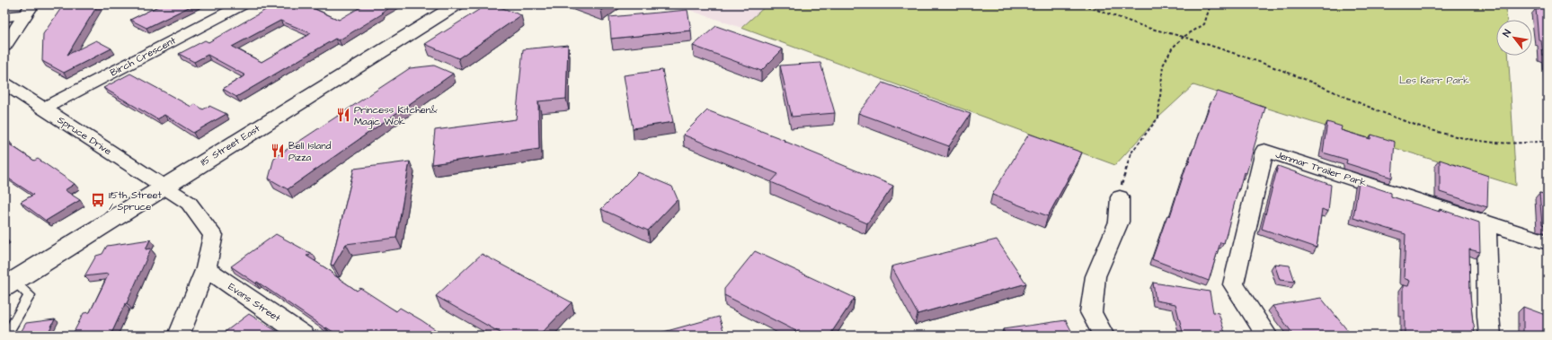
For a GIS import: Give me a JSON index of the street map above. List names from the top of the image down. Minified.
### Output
{"streets":{"street":["Birch Crescent","Spruce Drive","115 Street East","Jenmar Trailer Park","Evans Street"]},"crossings":[["Birch Crescent","Spruce Drive"],["Spruce Drive","115 Street East"],["Spruce Drive","Evans Street"]],"parks":["Les Kerr Park"],"places":{"restaurant":["Princess Kitchen& Magic Wok","Bell Island Pizza"],"bus stop":["115th Street / Spruce"]},"north":"top left"}
